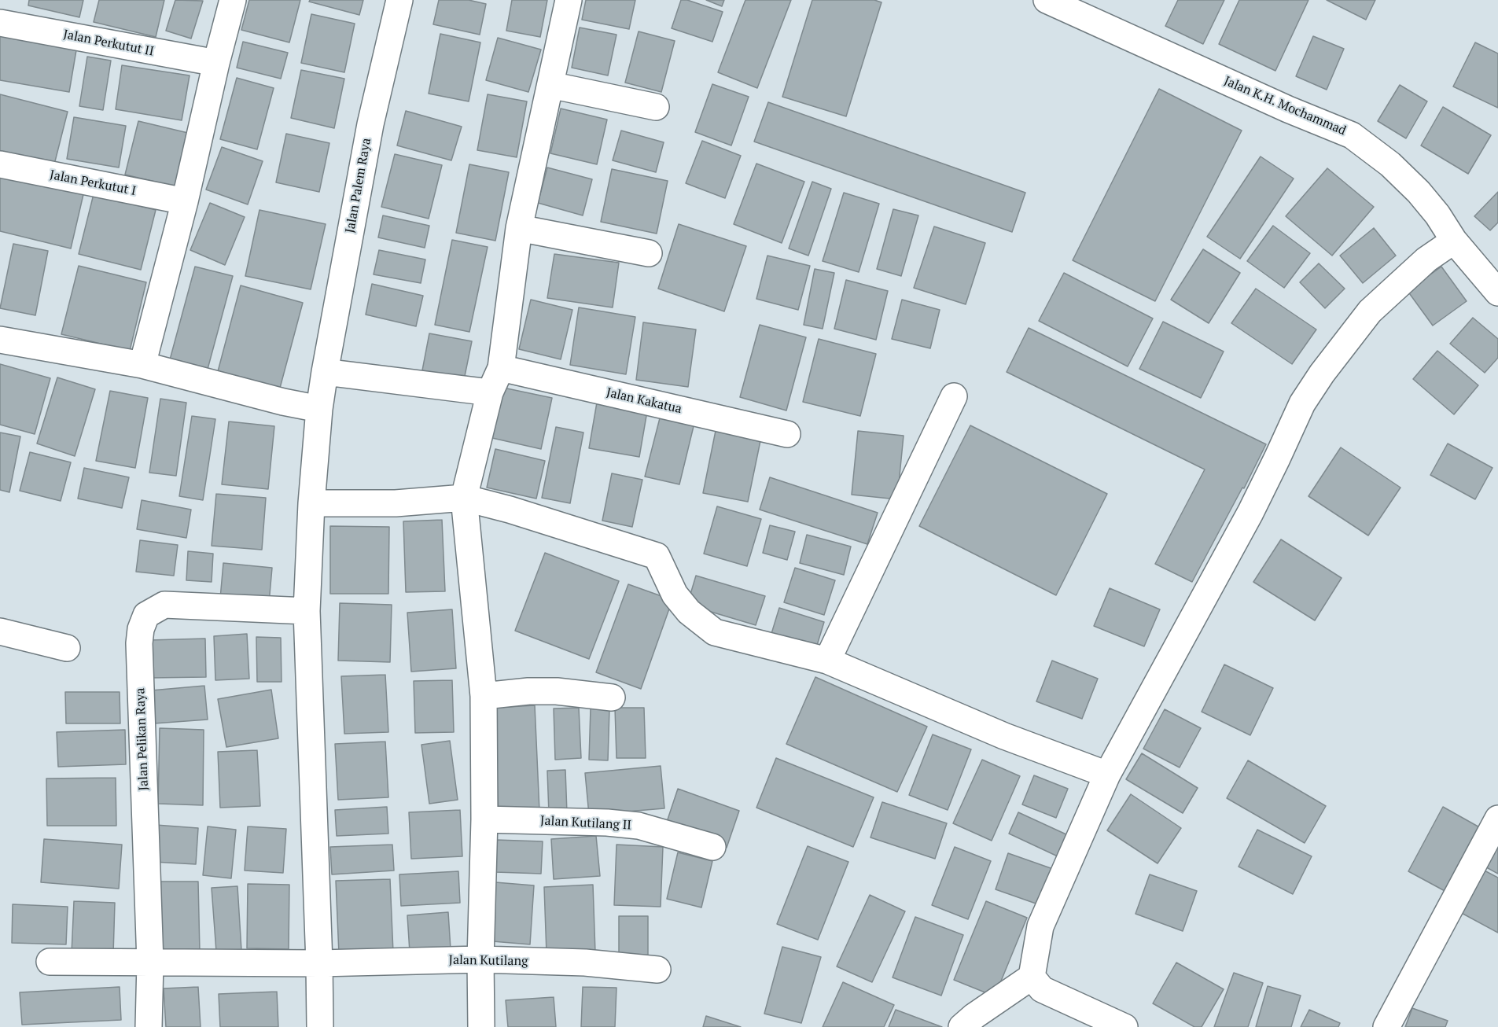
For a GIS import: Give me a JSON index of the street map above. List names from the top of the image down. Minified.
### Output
{"streets":{"street":["Jalan Perkutut II","Jalan K.H. Mochammad","Jalan Perkutut I","Jalan Palem Raya","Jalan Kakatua","Jalan Pelikan Raya","Jalan Kutilang II","Jalan Kutilang"]},"crossings":[["Jalan Palem Raya","Jalan Pelikan Raya"],["Jalan Palem Raya","Jalan Kutilang"],["Jalan Pelikan Raya","Jalan Kutilang"]]}
